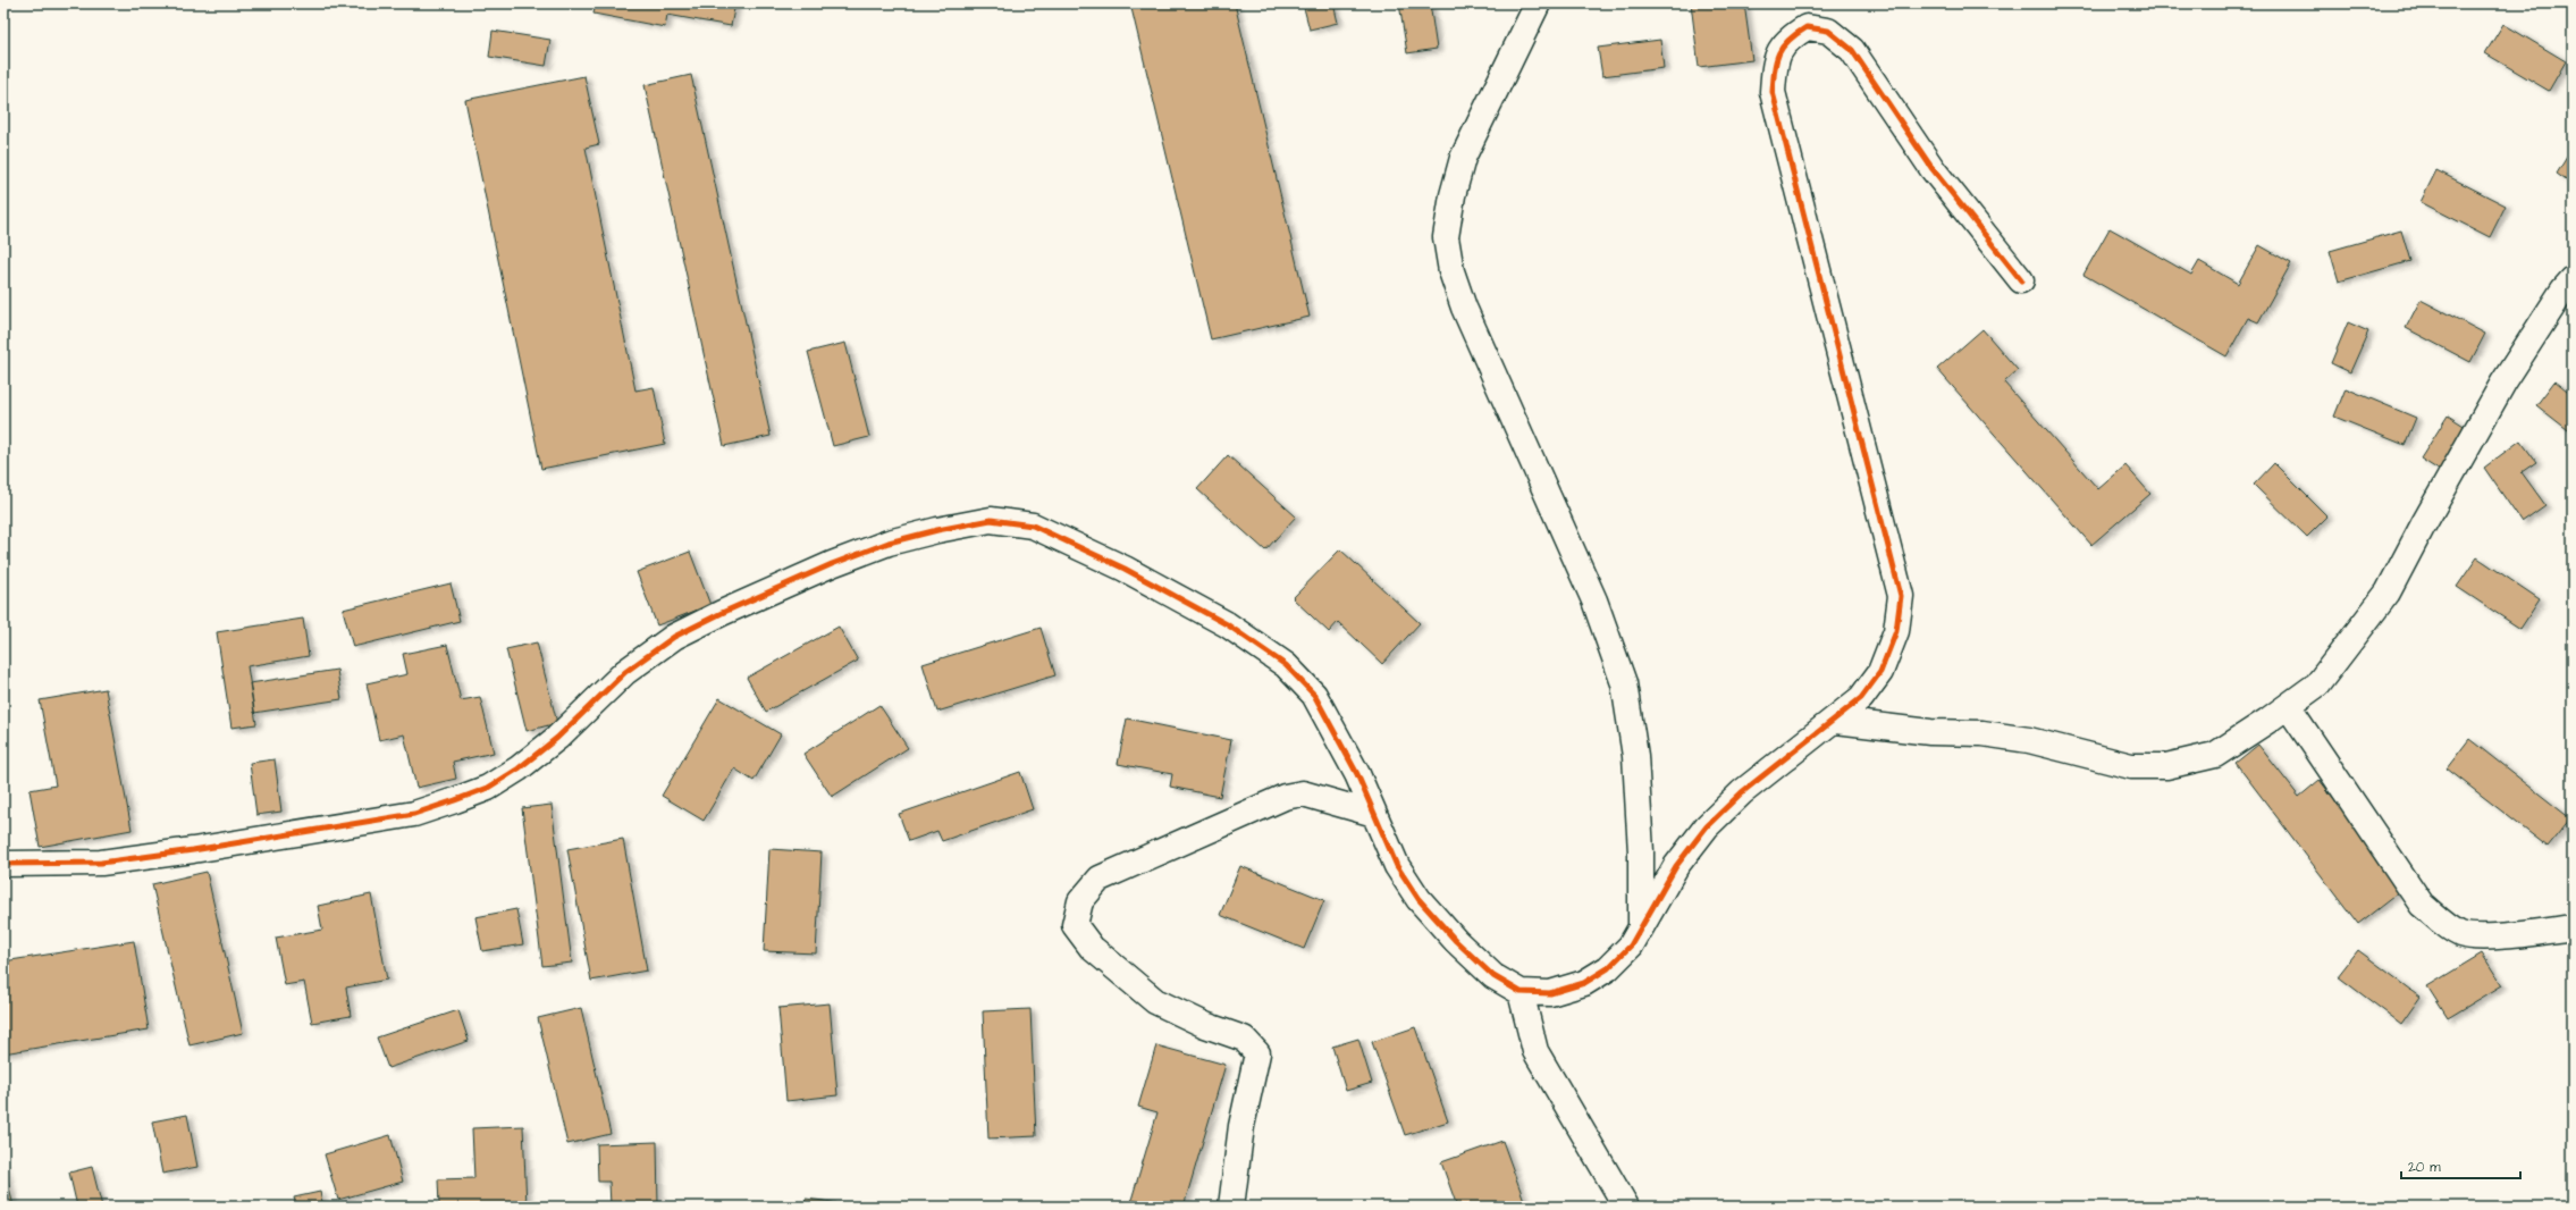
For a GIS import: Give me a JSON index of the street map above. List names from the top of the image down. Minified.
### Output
{"scale_bar":"20 m"}
